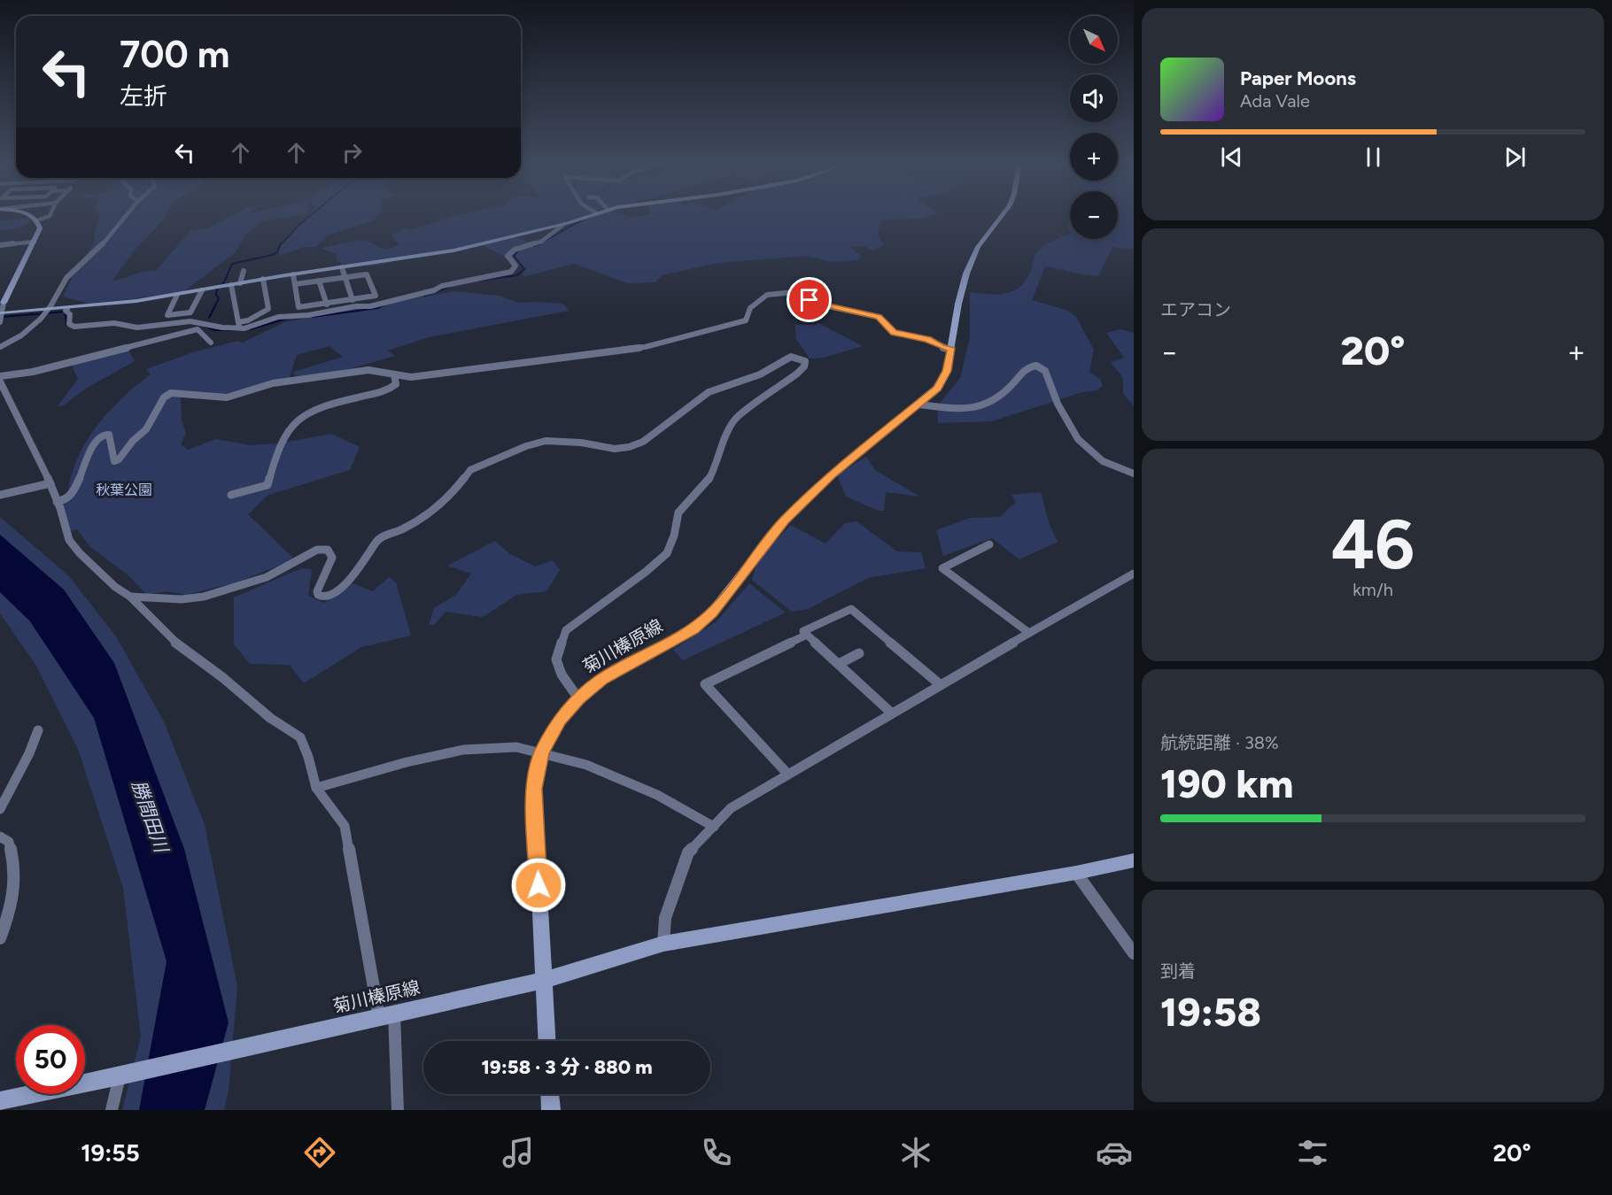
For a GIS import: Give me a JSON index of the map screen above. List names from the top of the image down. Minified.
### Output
{"streets":{"street":["菊川榛原線"]},"water":["勝間田川"],"parks":["秋葉公園"],"north":"bottom right","page":{"map_buttons":["+","−"],"turn":["700 m","左折"],"song":["Paper Moons","Ada Vale"],"tile":["エアコン",["46","km/h"],["航続距離 · 38%","190 km"],["到着","19:58"]],"heat":["−","20°","+"],"limit":"50","trip":"19:58 · 3 分 · 880 m","tabs":["19:55","20°"]}}
